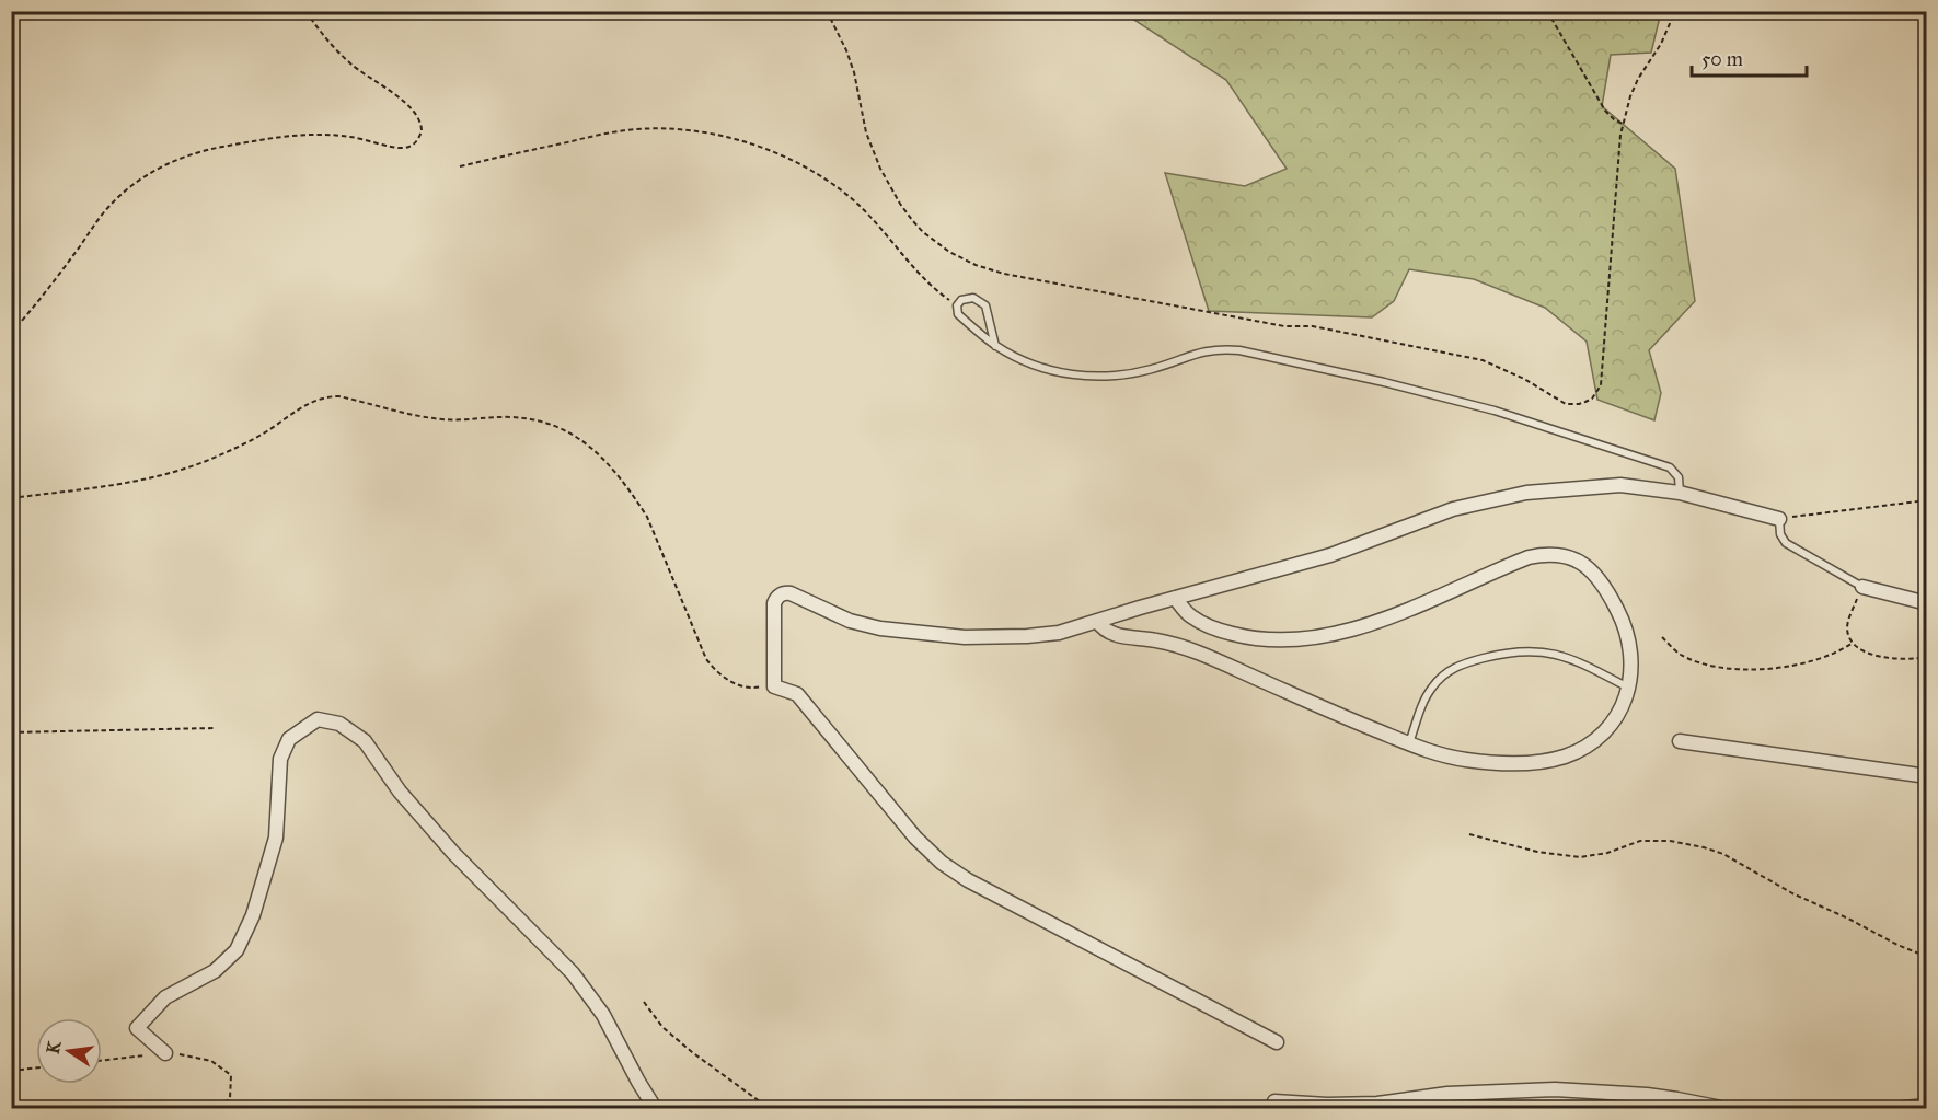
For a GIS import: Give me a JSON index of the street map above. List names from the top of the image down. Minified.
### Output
{"scale_bar":"50 m","north":"left"}
